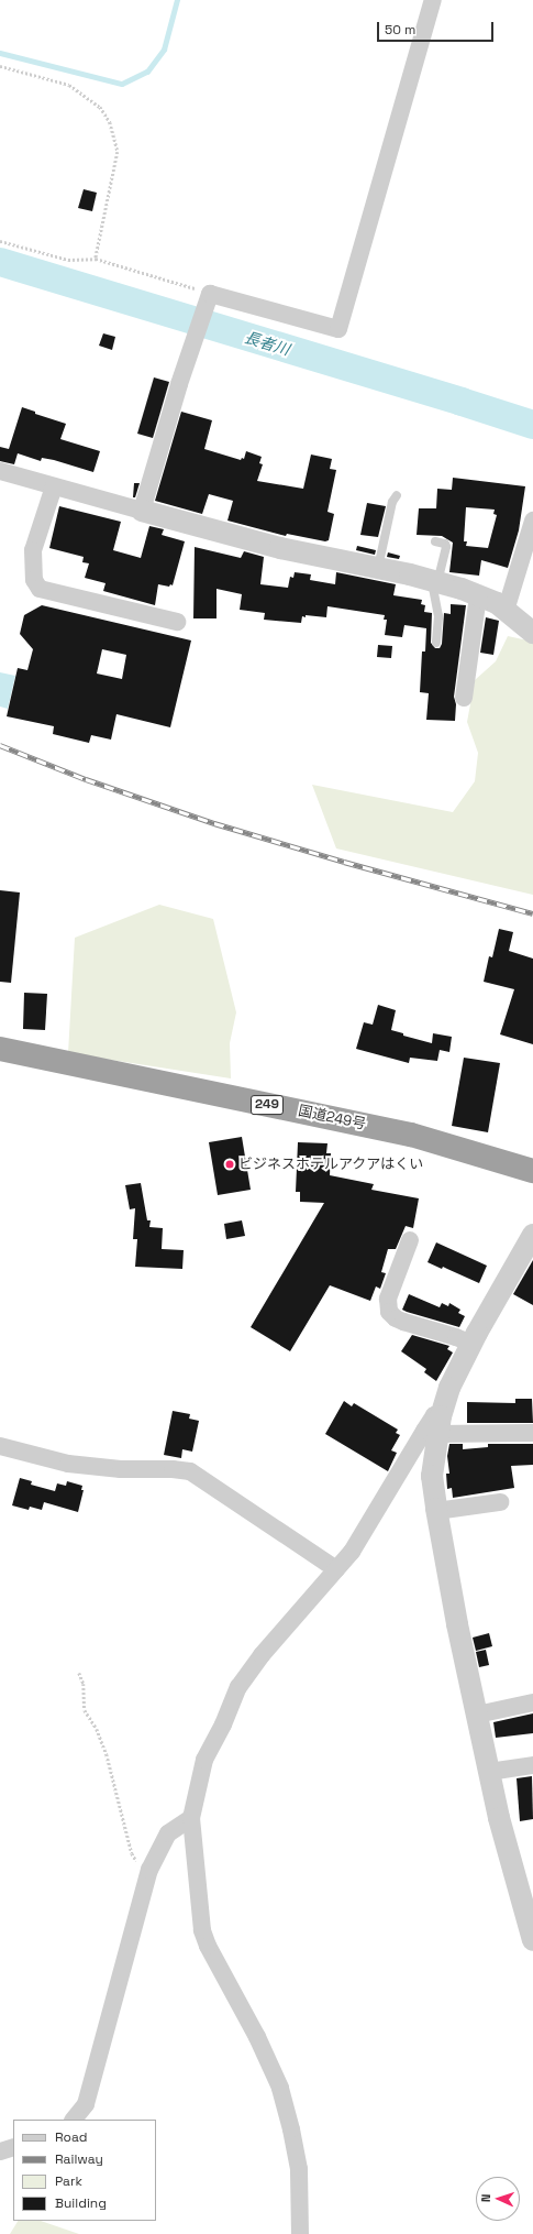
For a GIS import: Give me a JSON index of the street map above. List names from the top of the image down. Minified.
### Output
{"streets":{"highway":["249","国道249号"]},"water":["長者川"],"places":["ビジネスホテルアクアはくい"],"legend":["Road","Railway","Park","Building"],"scale_bar":"50 m","north":"left"}
